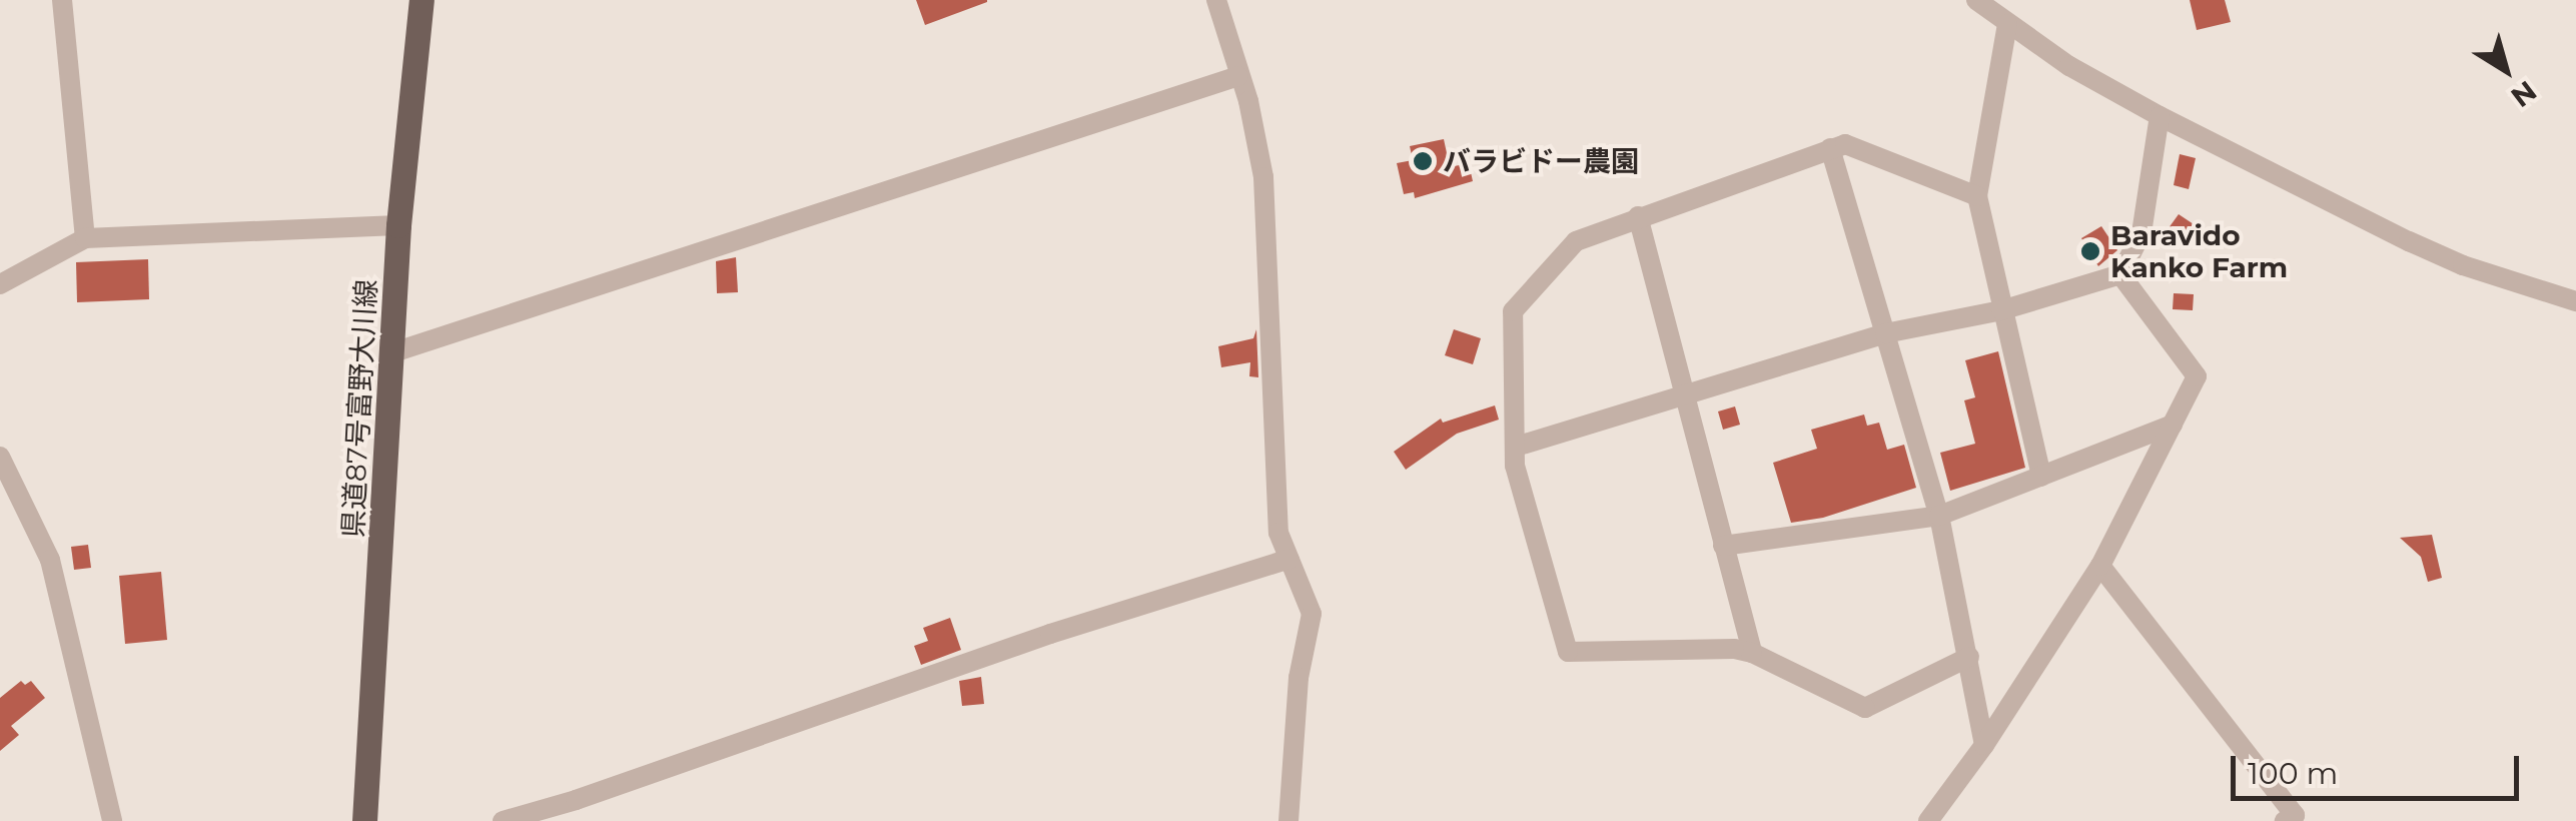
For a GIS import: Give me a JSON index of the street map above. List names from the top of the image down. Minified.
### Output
{"streets":{"main road":["県道87号富野大川線"]},"places":["バラビドー農園","Baravido Kanko Farm"],"scale_bar":"100 m","north":"bottom right"}
